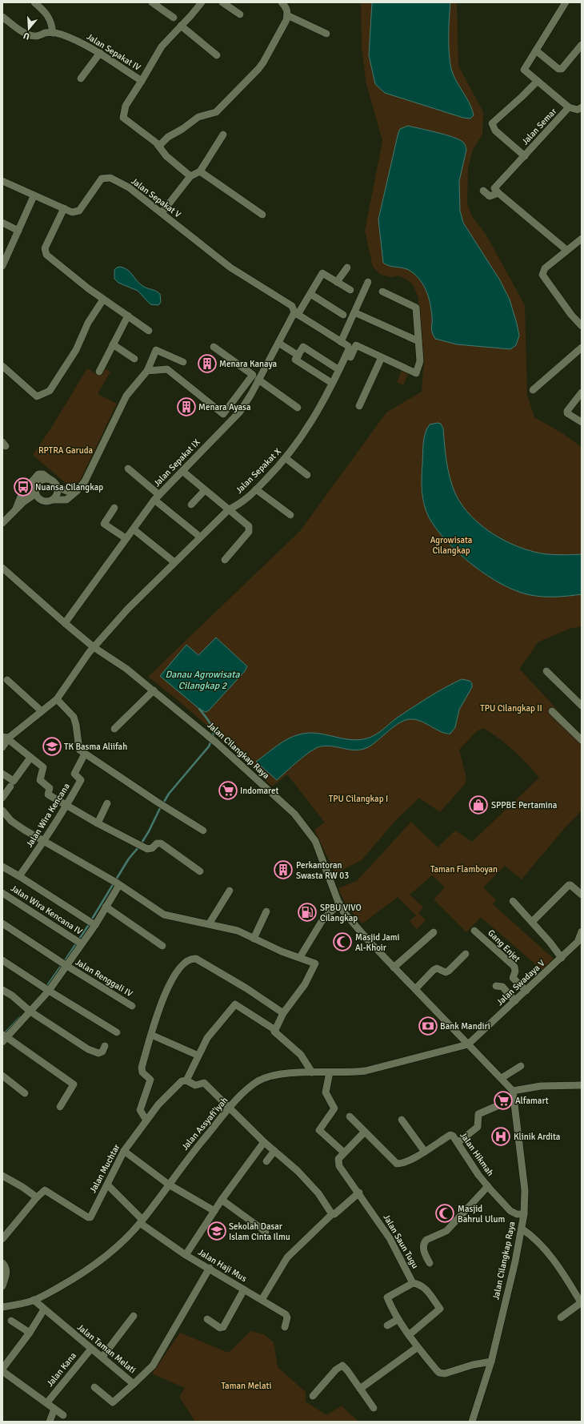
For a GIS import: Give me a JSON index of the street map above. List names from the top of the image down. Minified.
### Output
{"streets":{"street":["Jalan Sepakat IV","Jalan Semar","Jalan Sepakat V","Jalan Sepakat IX","Jalan Sepakat X","Jalan Cilangkap Raya","Jalan Wira Kencana","Jalan Wira Kencana IV","Gang Enjet","Jalan Renggali IV","Jalan Swadaya V","Jalan Assyafi'iyah","Jalan Hikmah","Jalan Muchtar","Jalan Saun Tugu","Jalan Haji Mus","Jalan Taman Melati","Jalan Kana"]},"crossings":[["Jalan Sepakat V","Jalan Sepakat IX"],["Jalan Sepakat V","Jalan Sepakat X"],["Jalan Sepakat IX","Jalan Sepakat X"],["Jalan Sepakat IX","Jalan Cilangkap Raya"],["Jalan Sepakat X","Jalan Cilangkap Raya"],["Jalan Cilangkap Raya","Jalan Swadaya V"],["Jalan Cilangkap Raya","Jalan Assyafi'iyah"],["Jalan Cilangkap Raya","Jalan Hikmah"],["Jalan Cilangkap Raya","Jalan Saun Tugu"],["Gang Enjet","Jalan Swadaya V"],["Jalan Swadaya V","Jalan Assyafi'iyah"],["Jalan Assyafi'iyah","Jalan Haji Mus"],["Jalan Assyafi'iyah","Jalan Taman Melati"],["Jalan Hikmah","Jalan Saun Tugu"],["Jalan Muchtar","Jalan Haji Mus"],["Jalan Haji Mus","Jalan Taman Melati"],["Jalan Taman Melati","Jalan Kana"]],"water":["Danau Agrowisata Cilangkap 2"],"parks":["RPTRA Garuda","Agrowisata Cilangkap","TPU Cilangkap II","TPU Cilangkap I","Taman Flamboyan","Taman Melati"],"places":{"building":["Menara Kanaya","Menara Ayasa","Perkantoran Swasta RW 03"],"bus stop":["Nuansa Cilangkap"],"school or university":["TK Basma Aliifah","Sekolah Dasar Islam Cinta Ilmu"],"supermarket":["Indomaret","Alfamart"],"shop":["SPPBE Pertamina"],"fuel station":["SPBU VIVO Cilangkap"],"mosque":["Masjid Jami Al-Khoir","Masjid Bahrul Ulum"],"bank":["Bank Mandiri"],"hospital":["Klinik Ardita"]},"north":"bottom"}
